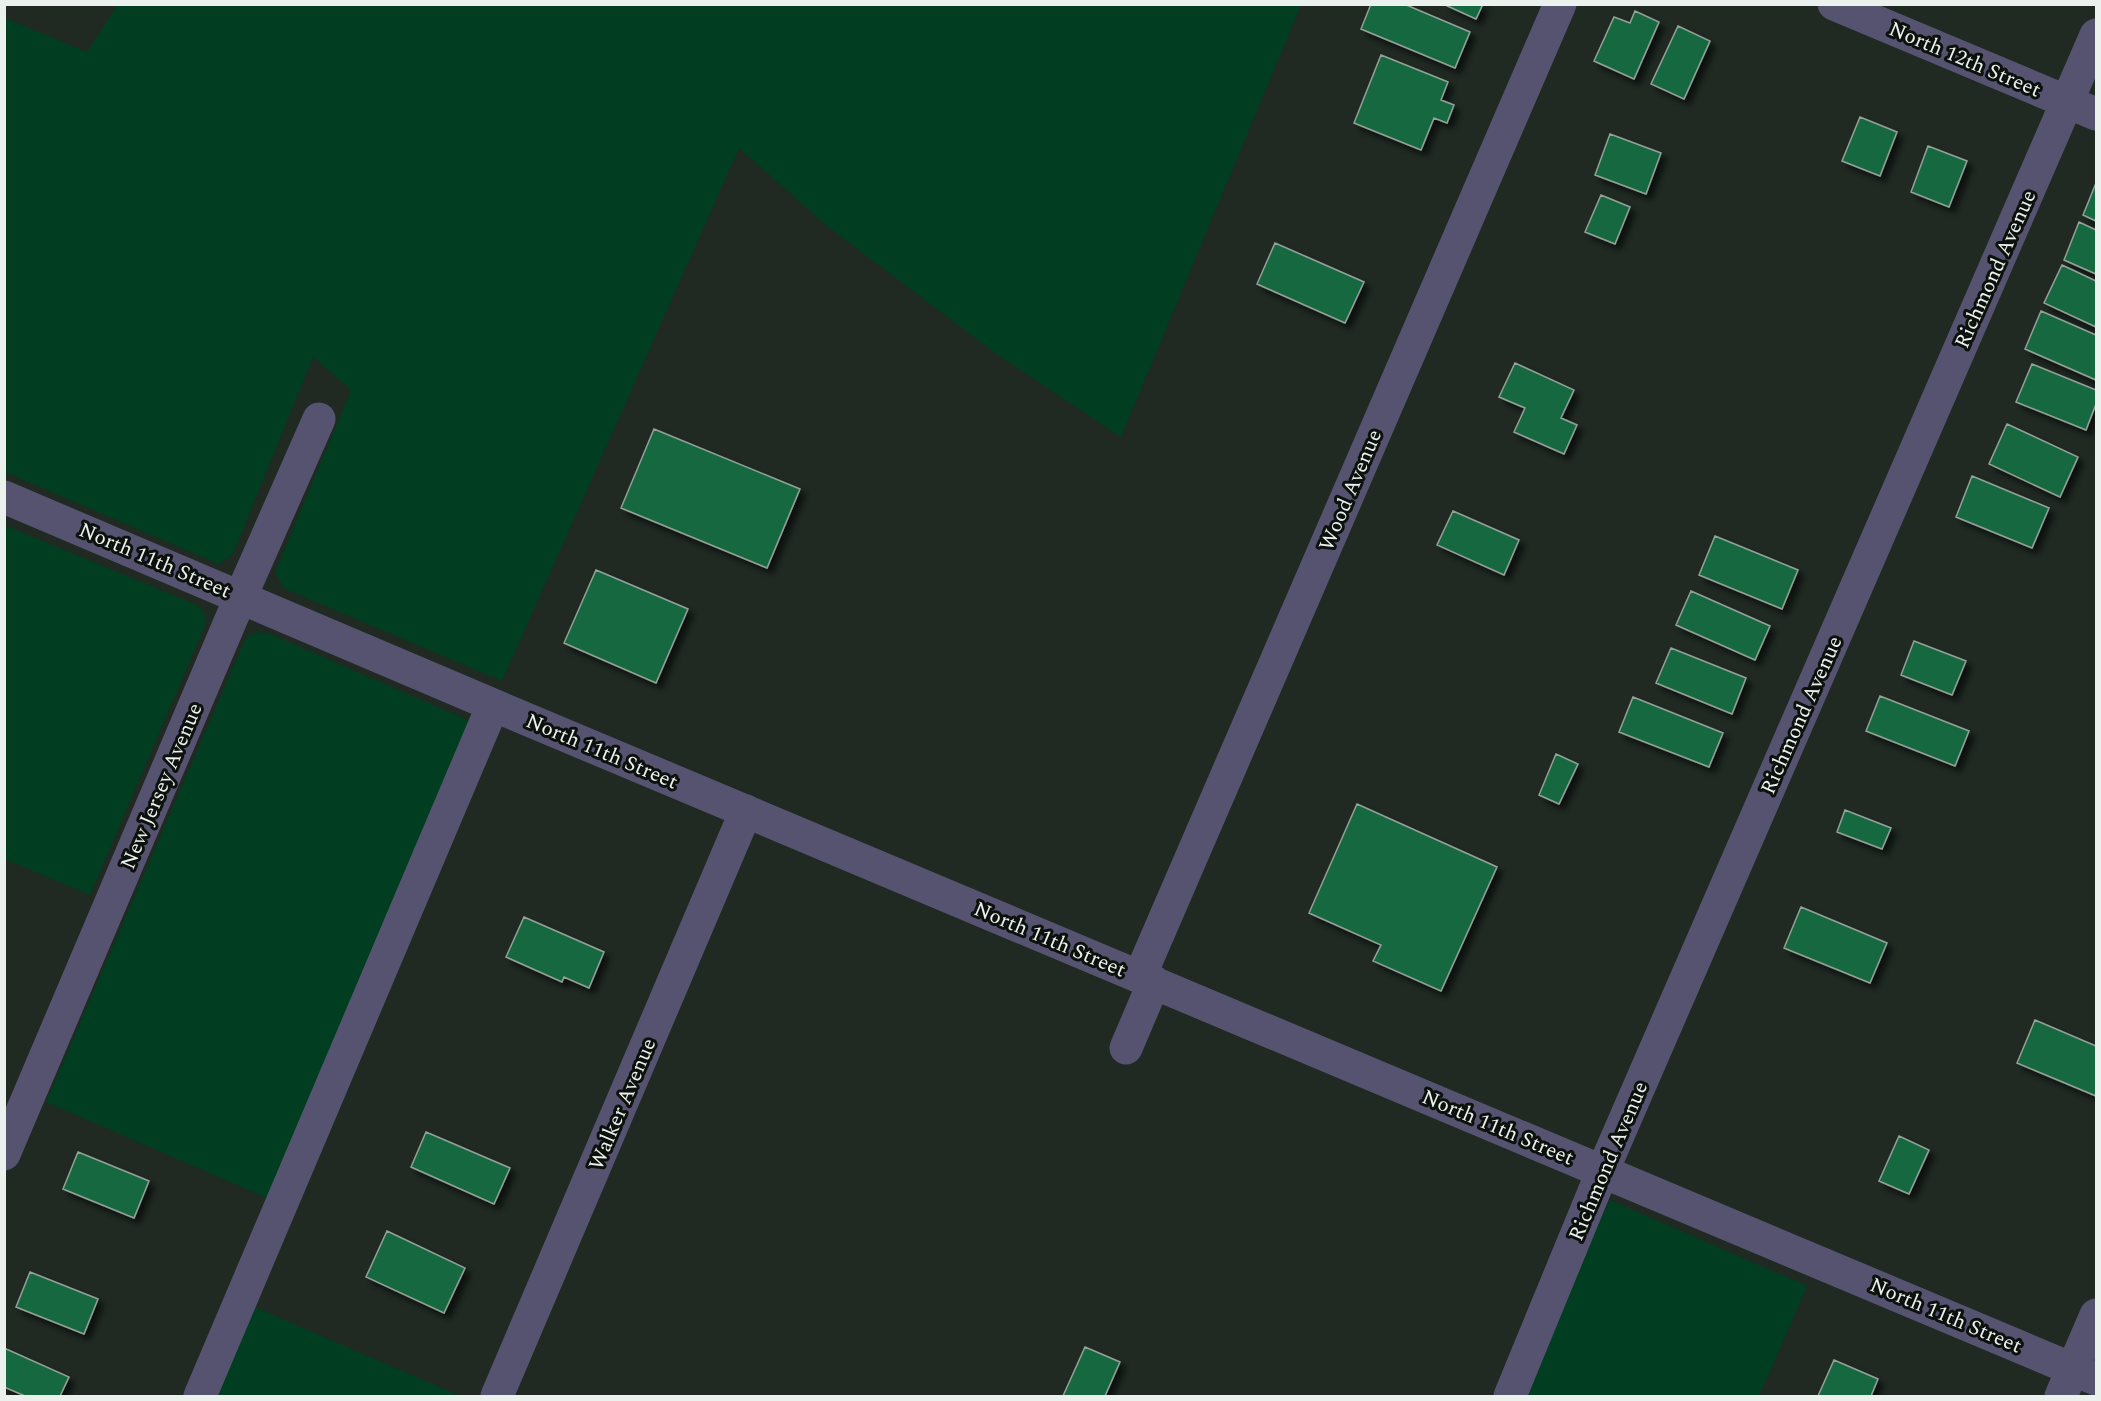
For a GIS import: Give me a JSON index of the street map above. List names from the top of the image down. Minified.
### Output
{"streets":{"street":["North 12th Street","Richmond Avenue","Wood Avenue","North 11th Street","New Jersey Avenue","Walker Avenue"]},"crossings":[["North 12th Street","Richmond Avenue"],["Richmond Avenue","North 11th Street"],["Wood Avenue","North 11th Street"],["North 11th Street","New Jersey Avenue"],["North 11th Street","Walker Avenue"]]}
